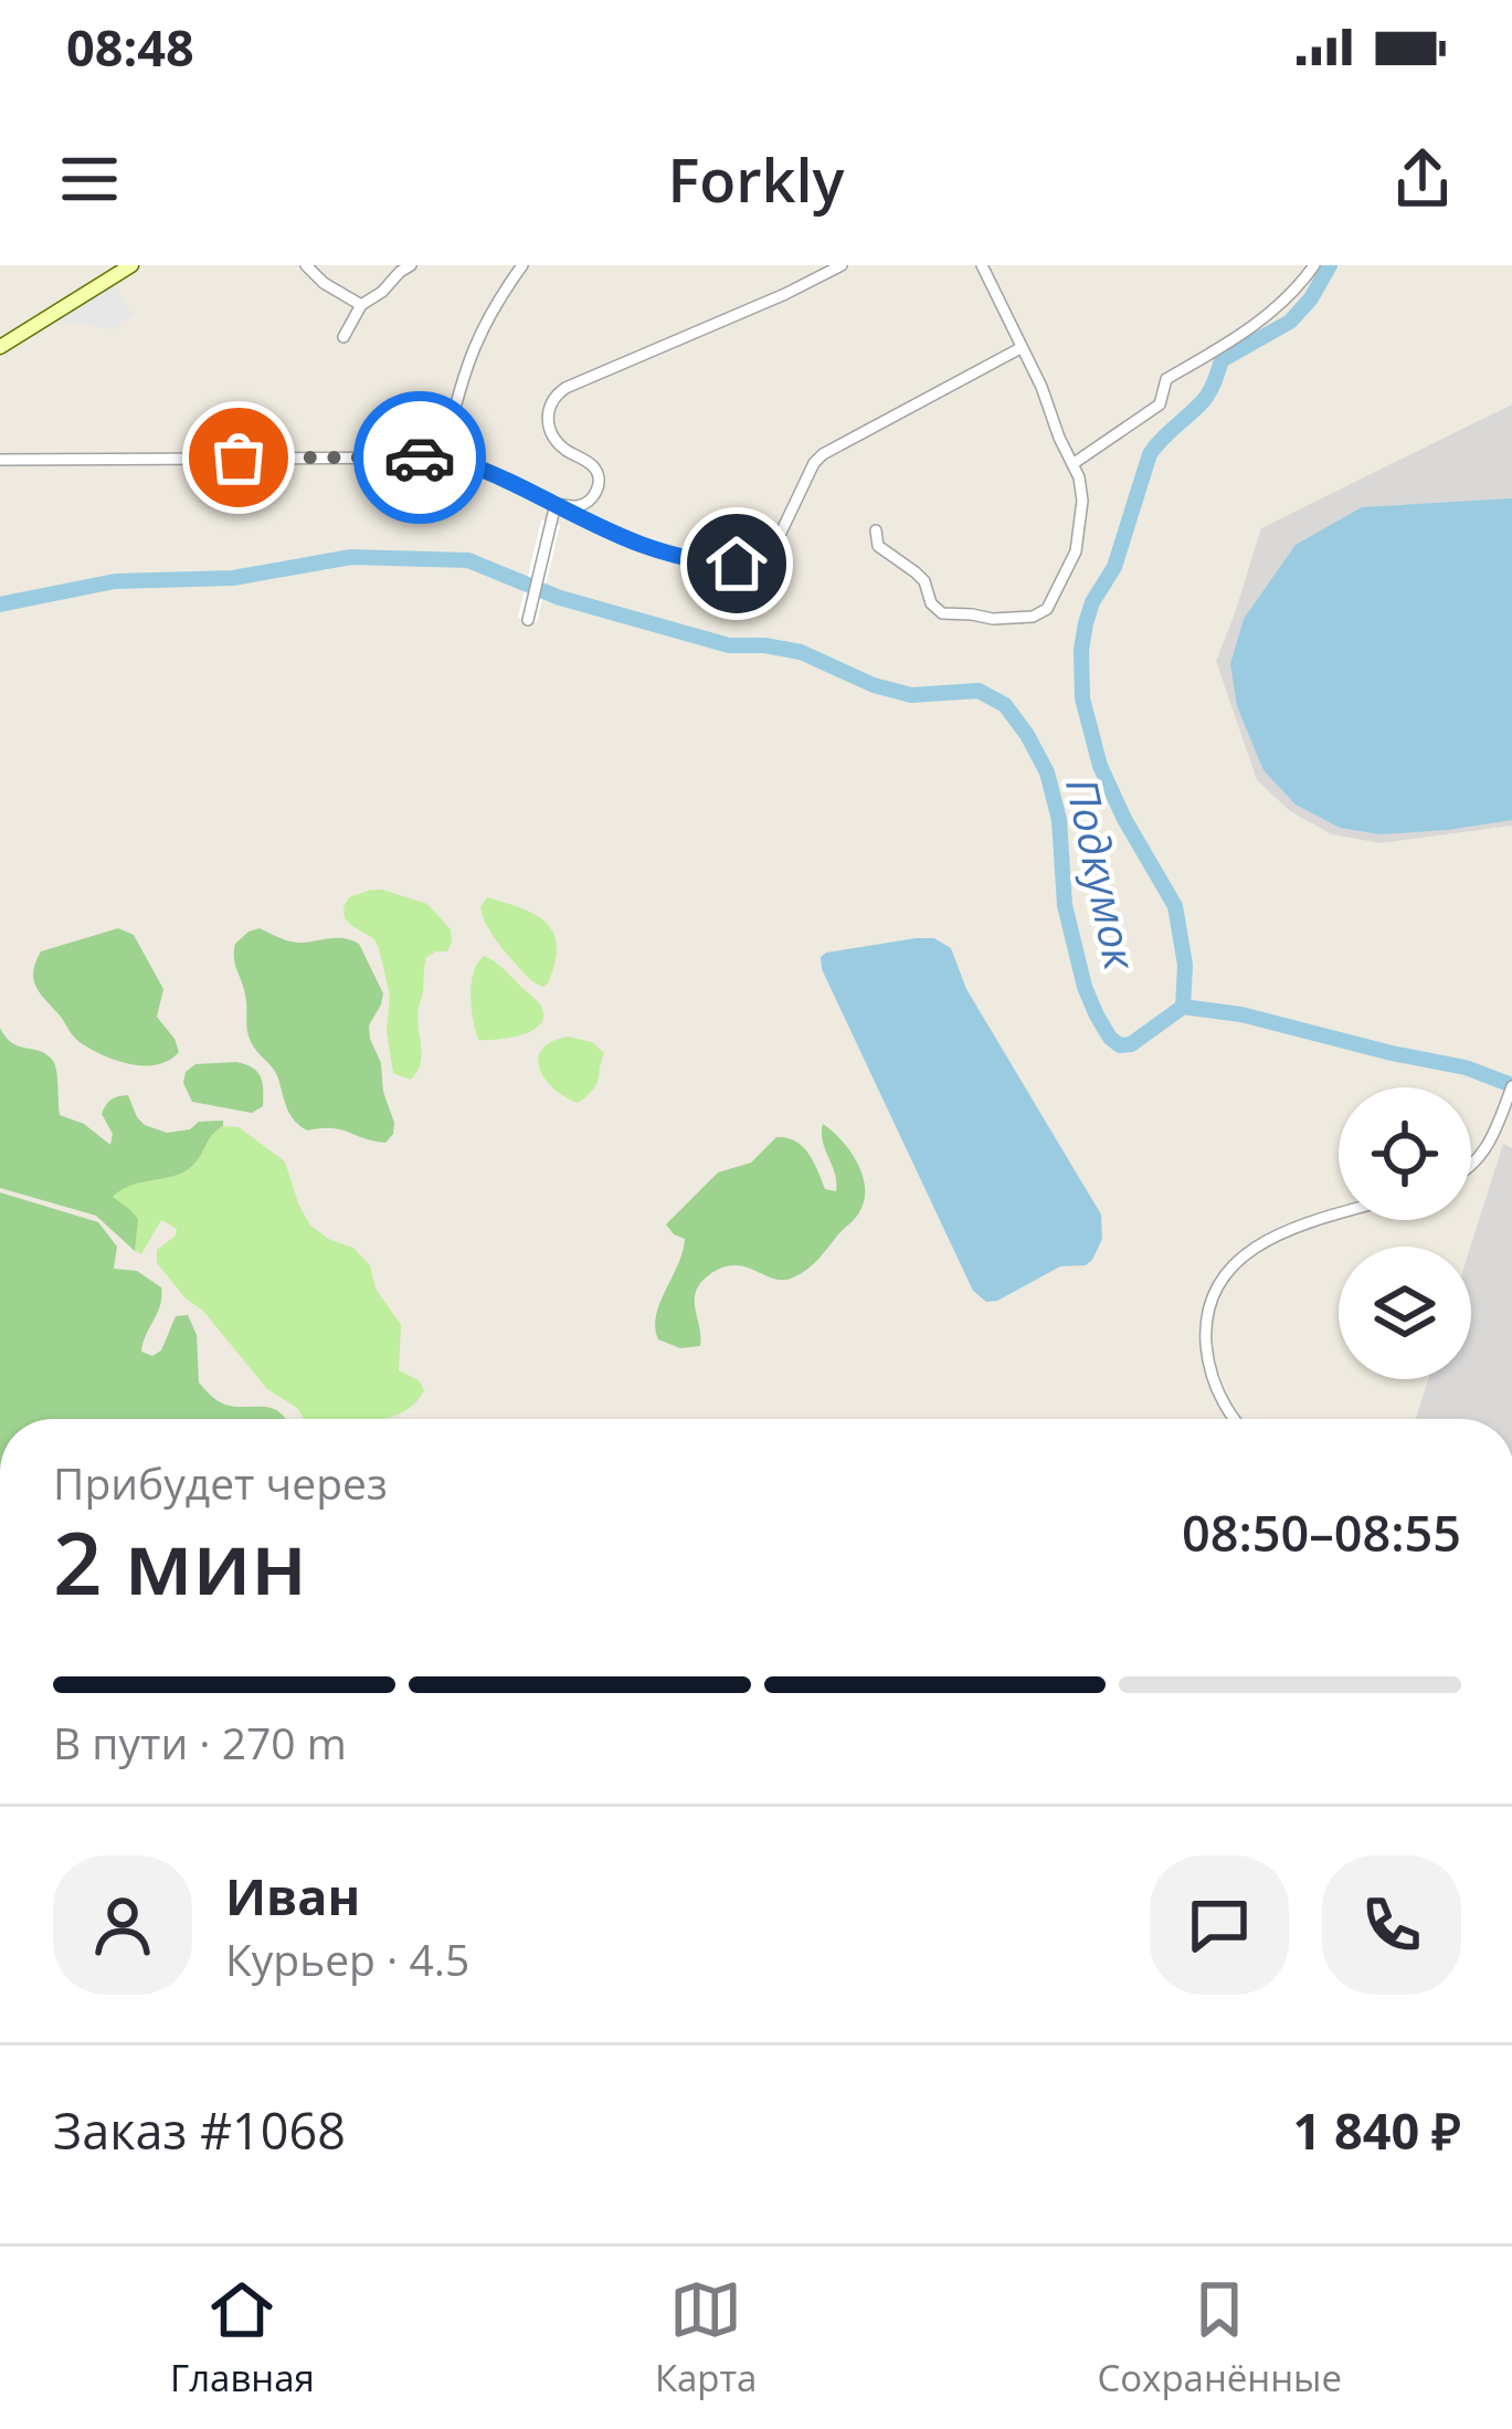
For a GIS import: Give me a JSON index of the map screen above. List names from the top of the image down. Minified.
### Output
{"water":["Подкумок"],"page":{"status":"08:48","header":"Forkly","heading":["2 мин","Прибудет через","08:50–08:55"],"panel":["Иван","Курьер · 4.5","Заказ #1068","1 840 ₽"],"bar":"В пути · 270 m","tabs":["Главная","Карта","Сохранённые"]}}
